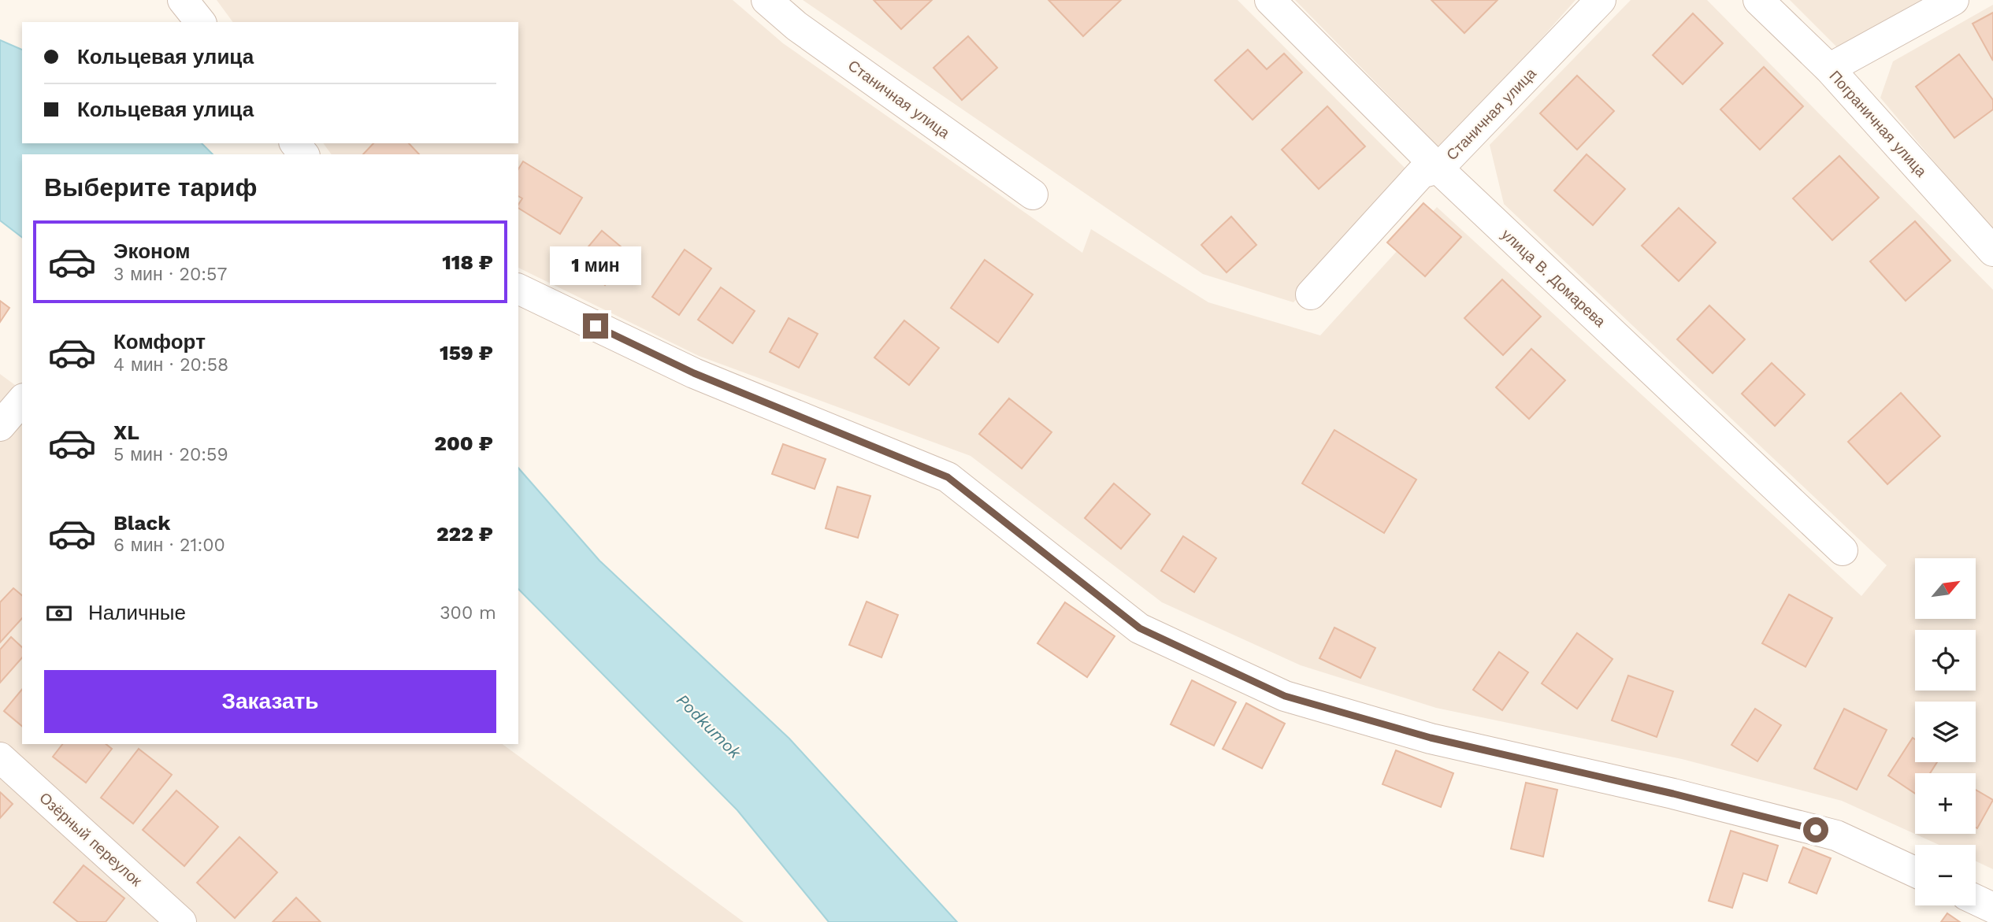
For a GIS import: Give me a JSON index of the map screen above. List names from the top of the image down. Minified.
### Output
{"streets":{"street":["Станичная улица","Пограничная улица","улица В. Домарева","Озёрный переулок"]},"crossings":[["Станичная улица","улица В. Домарева"]],"water":["Podkumok"],"north":"top right","page":{"banner":["Кольцевая улица","Кольцевая улица"],"heading":"Выберите тариф","list":[{"name":"Эконом","note":"3 мин · 20:57","value":"118 ₽"},{"name":"Комфорт","note":"4 мин · 20:58","value":"159 ₽"},{"name":"XL","note":"5 мин · 20:59","value":"200 ₽"},{"name":"Black","note":"6 мин · 21:00","value":"222 ₽"}],"bubble":"1 мин","map_buttons":["+","−"],"pay":["Наличные","300 m"],"buttons":"Заказать"}}
